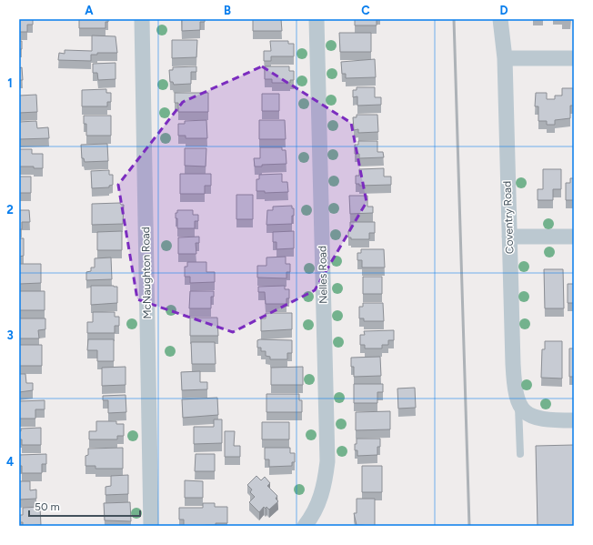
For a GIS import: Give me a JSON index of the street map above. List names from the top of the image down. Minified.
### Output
{"streets":{"street":["Coventry Road","McNaughton Road","Nelles Road"]},"scale_bar":"50 m","grid":{"columns":["A","B","C","D"],"rows":["1","2","3","4"]}}
